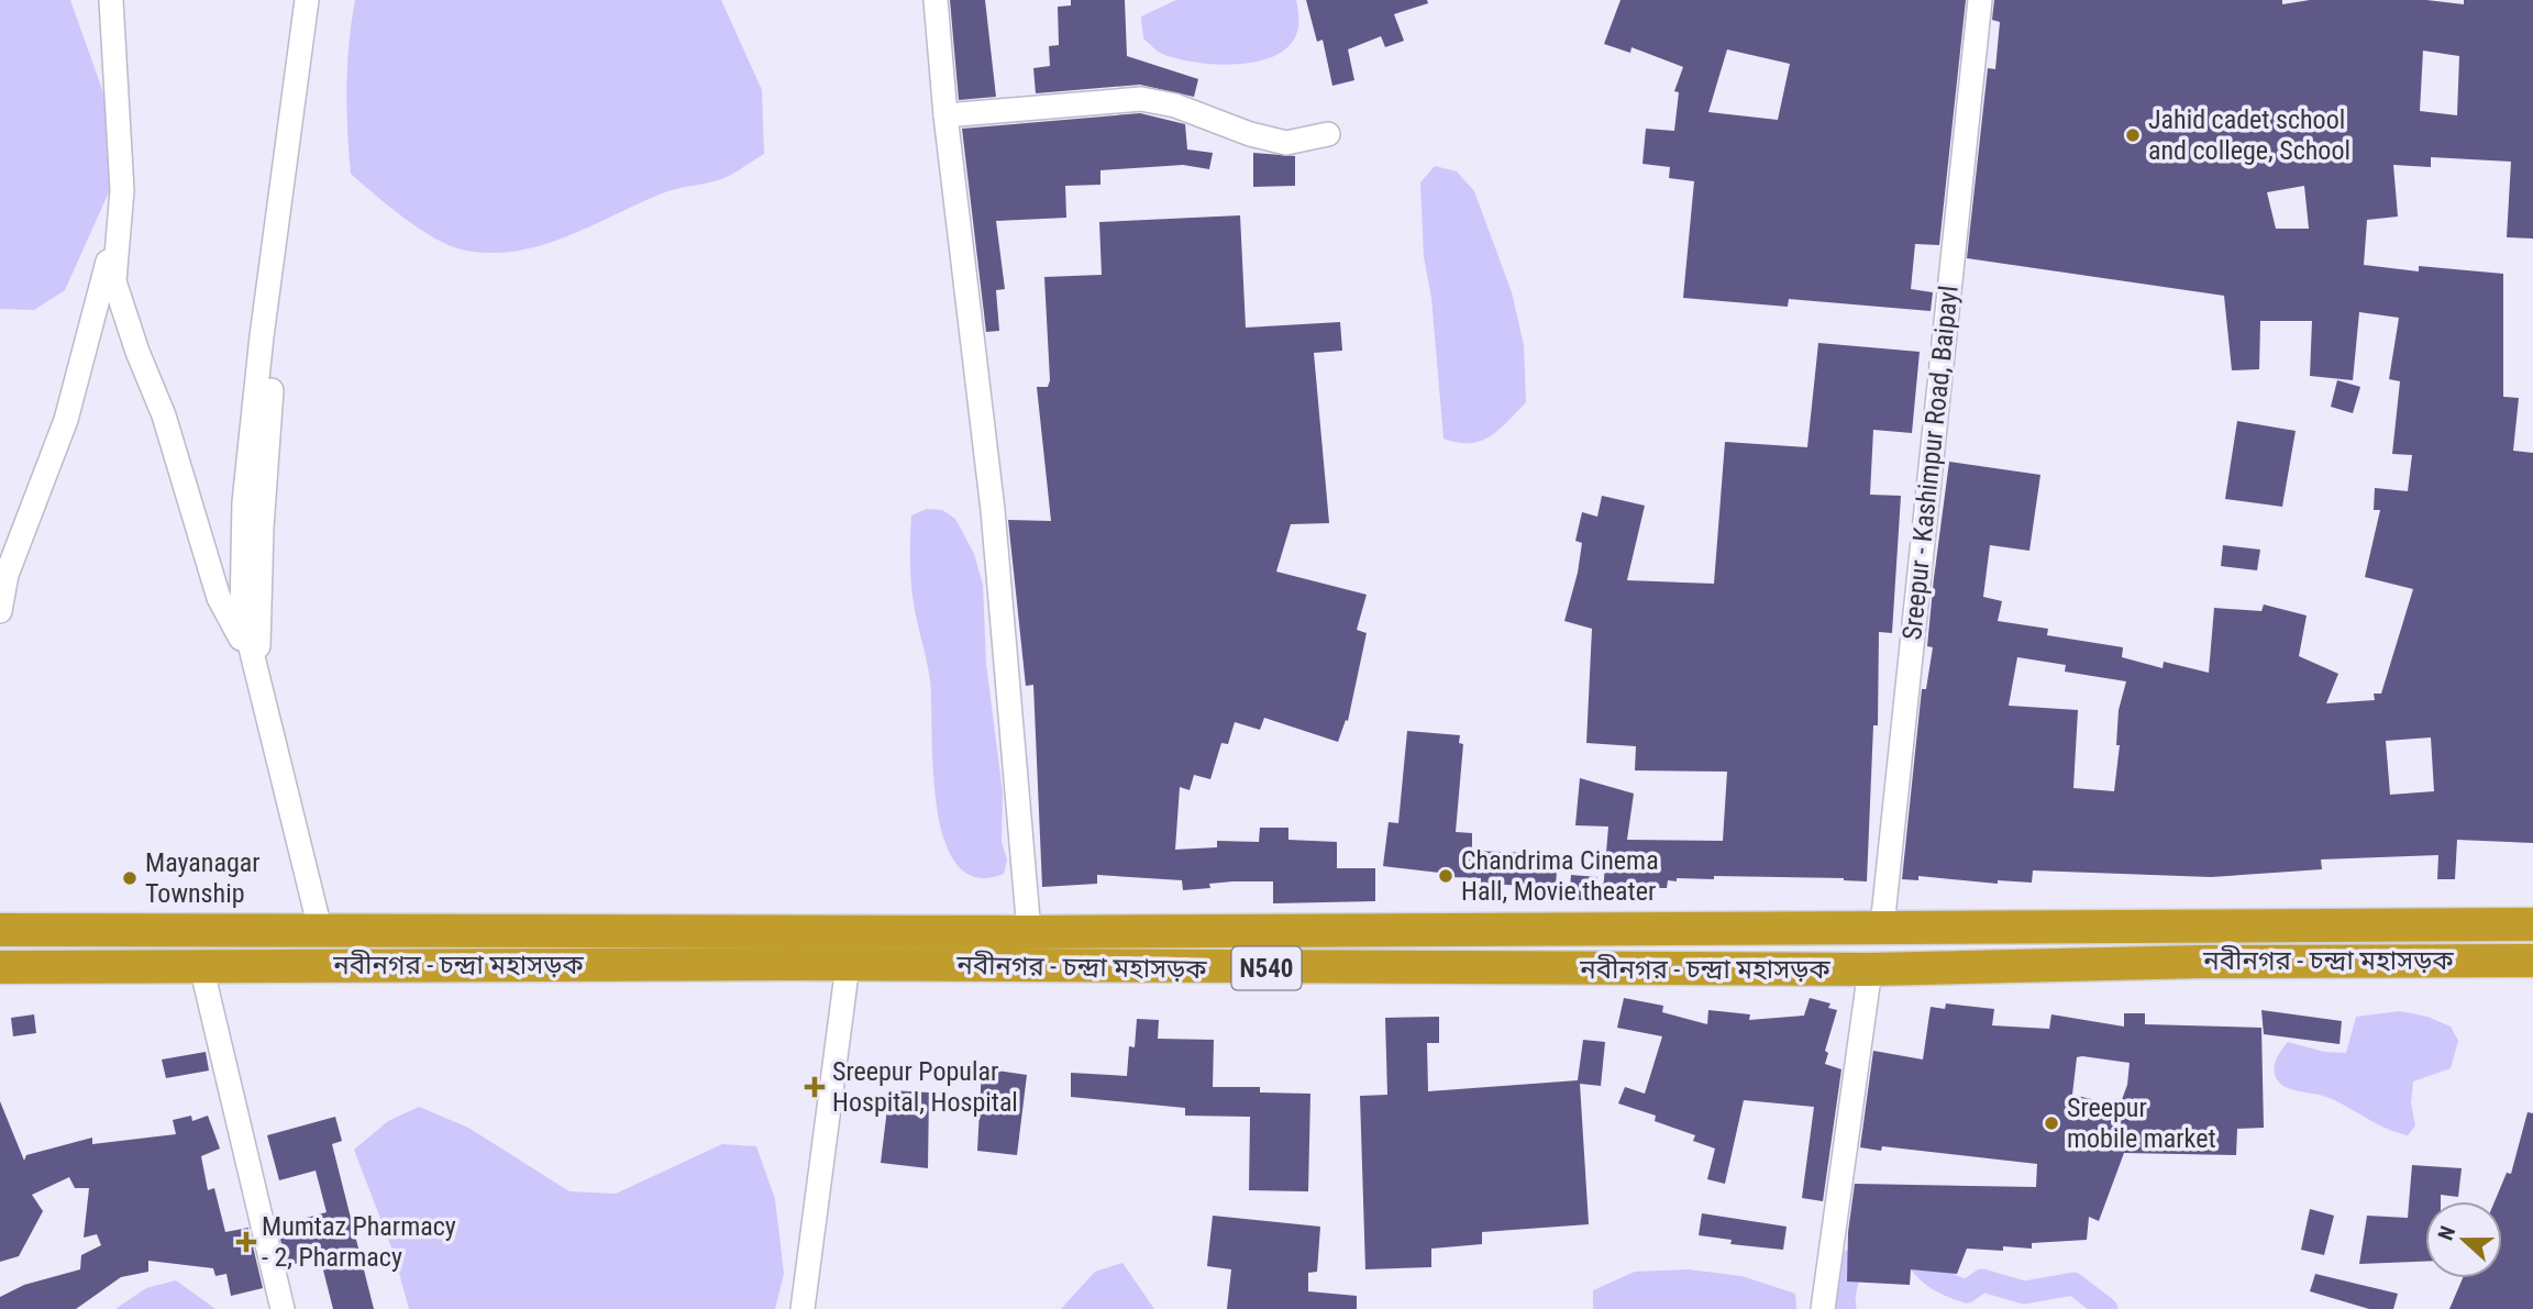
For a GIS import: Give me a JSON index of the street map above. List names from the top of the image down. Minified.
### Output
{"streets":{"highway":["নবীনগর - চন্দ্রা মহাসড়ক","N540"],"street":["Sreepur - Kashimpur Road, Baipayl"]},"crossings":[["Sreepur - Kashimpur Road, Baipayl","নবীনগর - চন্দ্রা মহাসড়ক"]],"places":{"other":["Jahid cadet school and college, School","Chandrima Cinema Hall, Movie theater","Mayanagar Township","Sreepur mobile market"],"health":["Sreepur Popular Hospital, Hospital","Mumtaz Pharmacy - 2, Pharmacy"]},"north":"left"}
